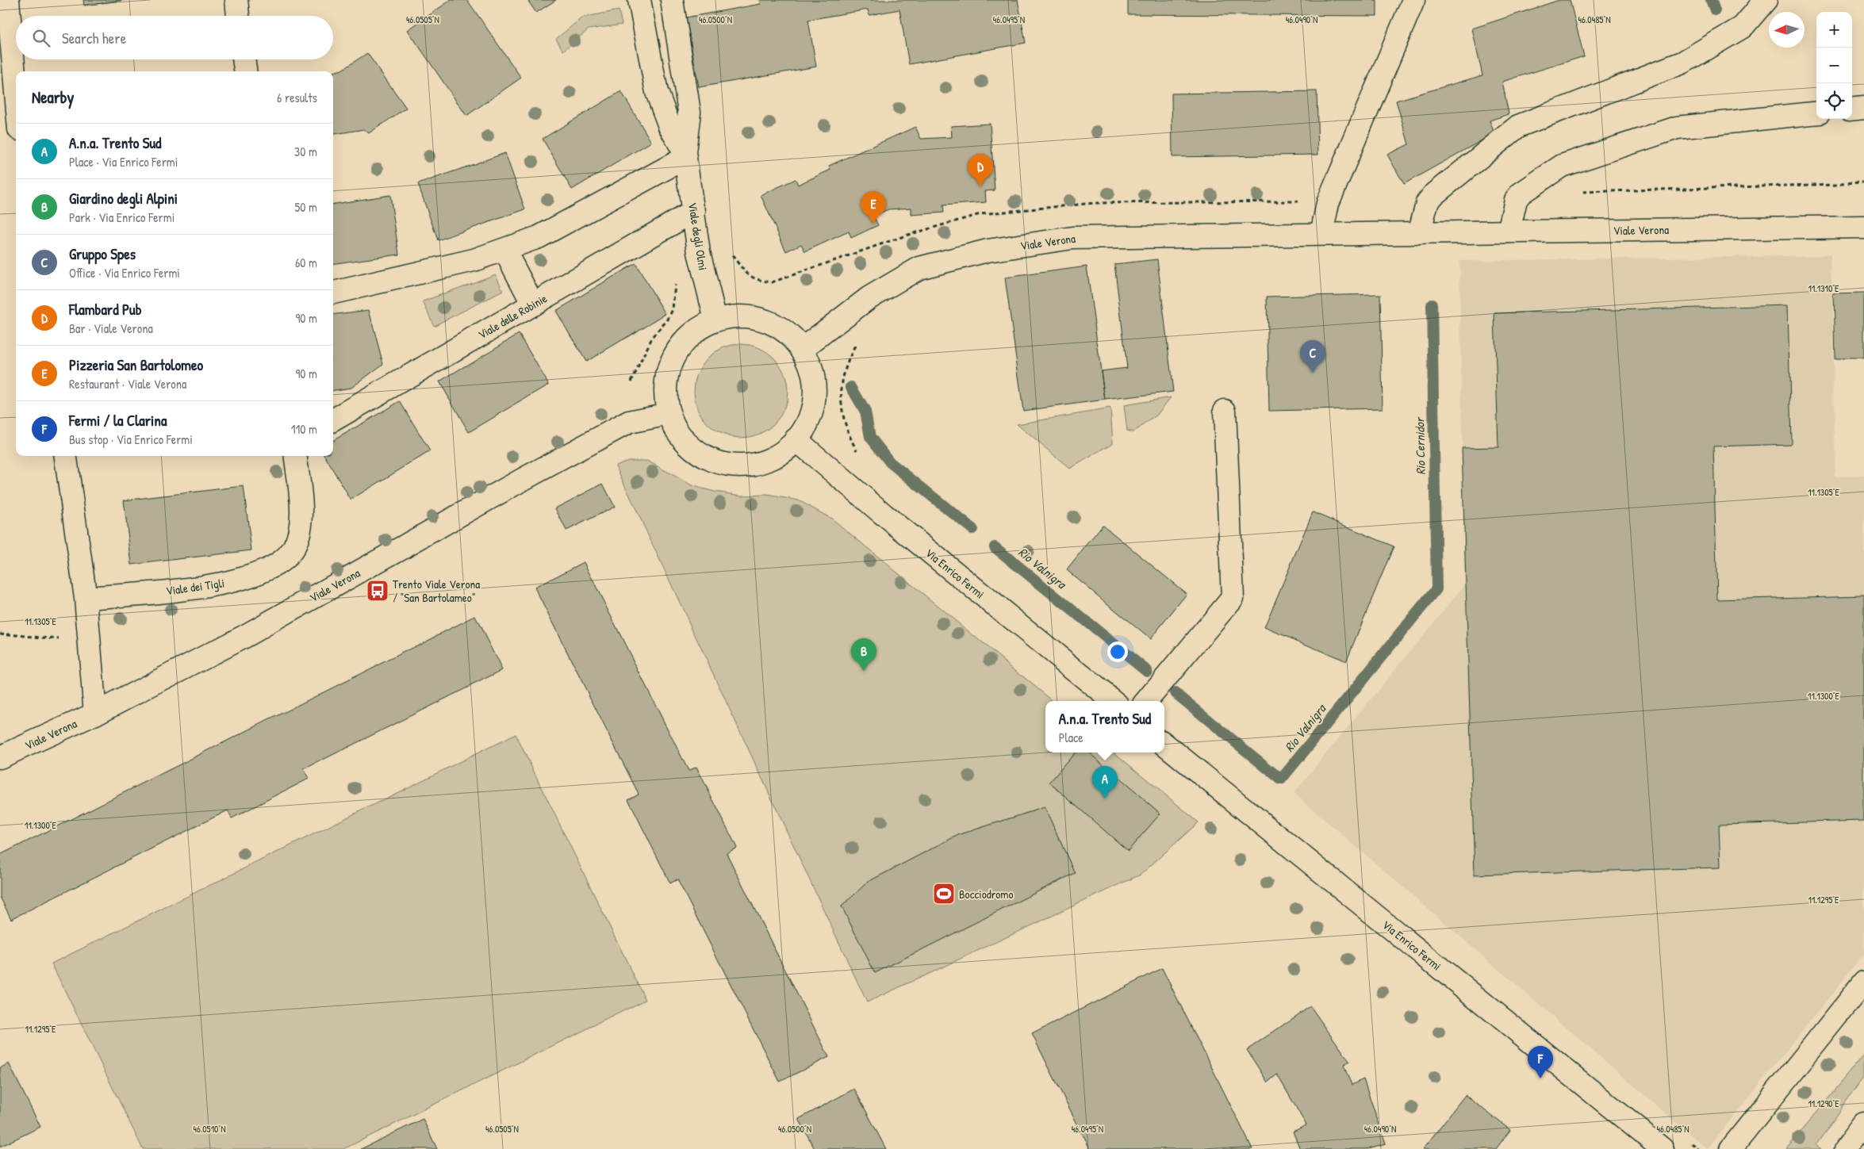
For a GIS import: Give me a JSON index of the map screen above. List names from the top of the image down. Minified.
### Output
{"streets":{"street":["Viale Verona","Viale degli Olmi","Viale delle Robinie","Via Enrico Fermi","Viale dei Tigli"]},"crossings":[["Viale degli Olmi","Viale delle Robinie"]],"water":["Rio Cernidor","Rio Valnigra"],"places":{"bus stop":["Trento Viale Verona / \"San Bartolameo\""],"sports":["Bocciodromo"]},"north":"left","page":{"map_buttons":["+","−"],"search":"Search here","heading":["Nearby","6 results"],"list":[{"mark":"A","name":"A.n.a. Trento Sud","note":"Place · Via Enrico Fermi","value":"30 m"},{"mark":"B","name":"Giardino degli Alpini","note":"Park · Via Enrico Fermi","value":"50 m"},{"mark":"C","name":"Gruppo Spes","note":"Office · Via Enrico Fermi","value":"60 m"},{"mark":"D","name":"Flambard Pub","note":"Bar · Viale Verona","value":"90 m"},{"mark":"E","name":"Pizzeria San Bartolomeo","note":"Restaurant · Viale Verona","value":"90 m"},{"mark":"F","name":"Fermi / la Clarina","note":"Bus stop · Via Enrico Fermi","value":"110 m"}],"pins":["D","E","C","B","A","F"],"popup":["A.n.a. Trento Sud","Place"]},"coordinates":["46.0505°N","46.0500°N","46.0495°N","46.0490°N","46.0485°N","11.1310°E","11.1305°E","11.1300°E","11.1295°E","11.1290°E","46.0510°N"]}
